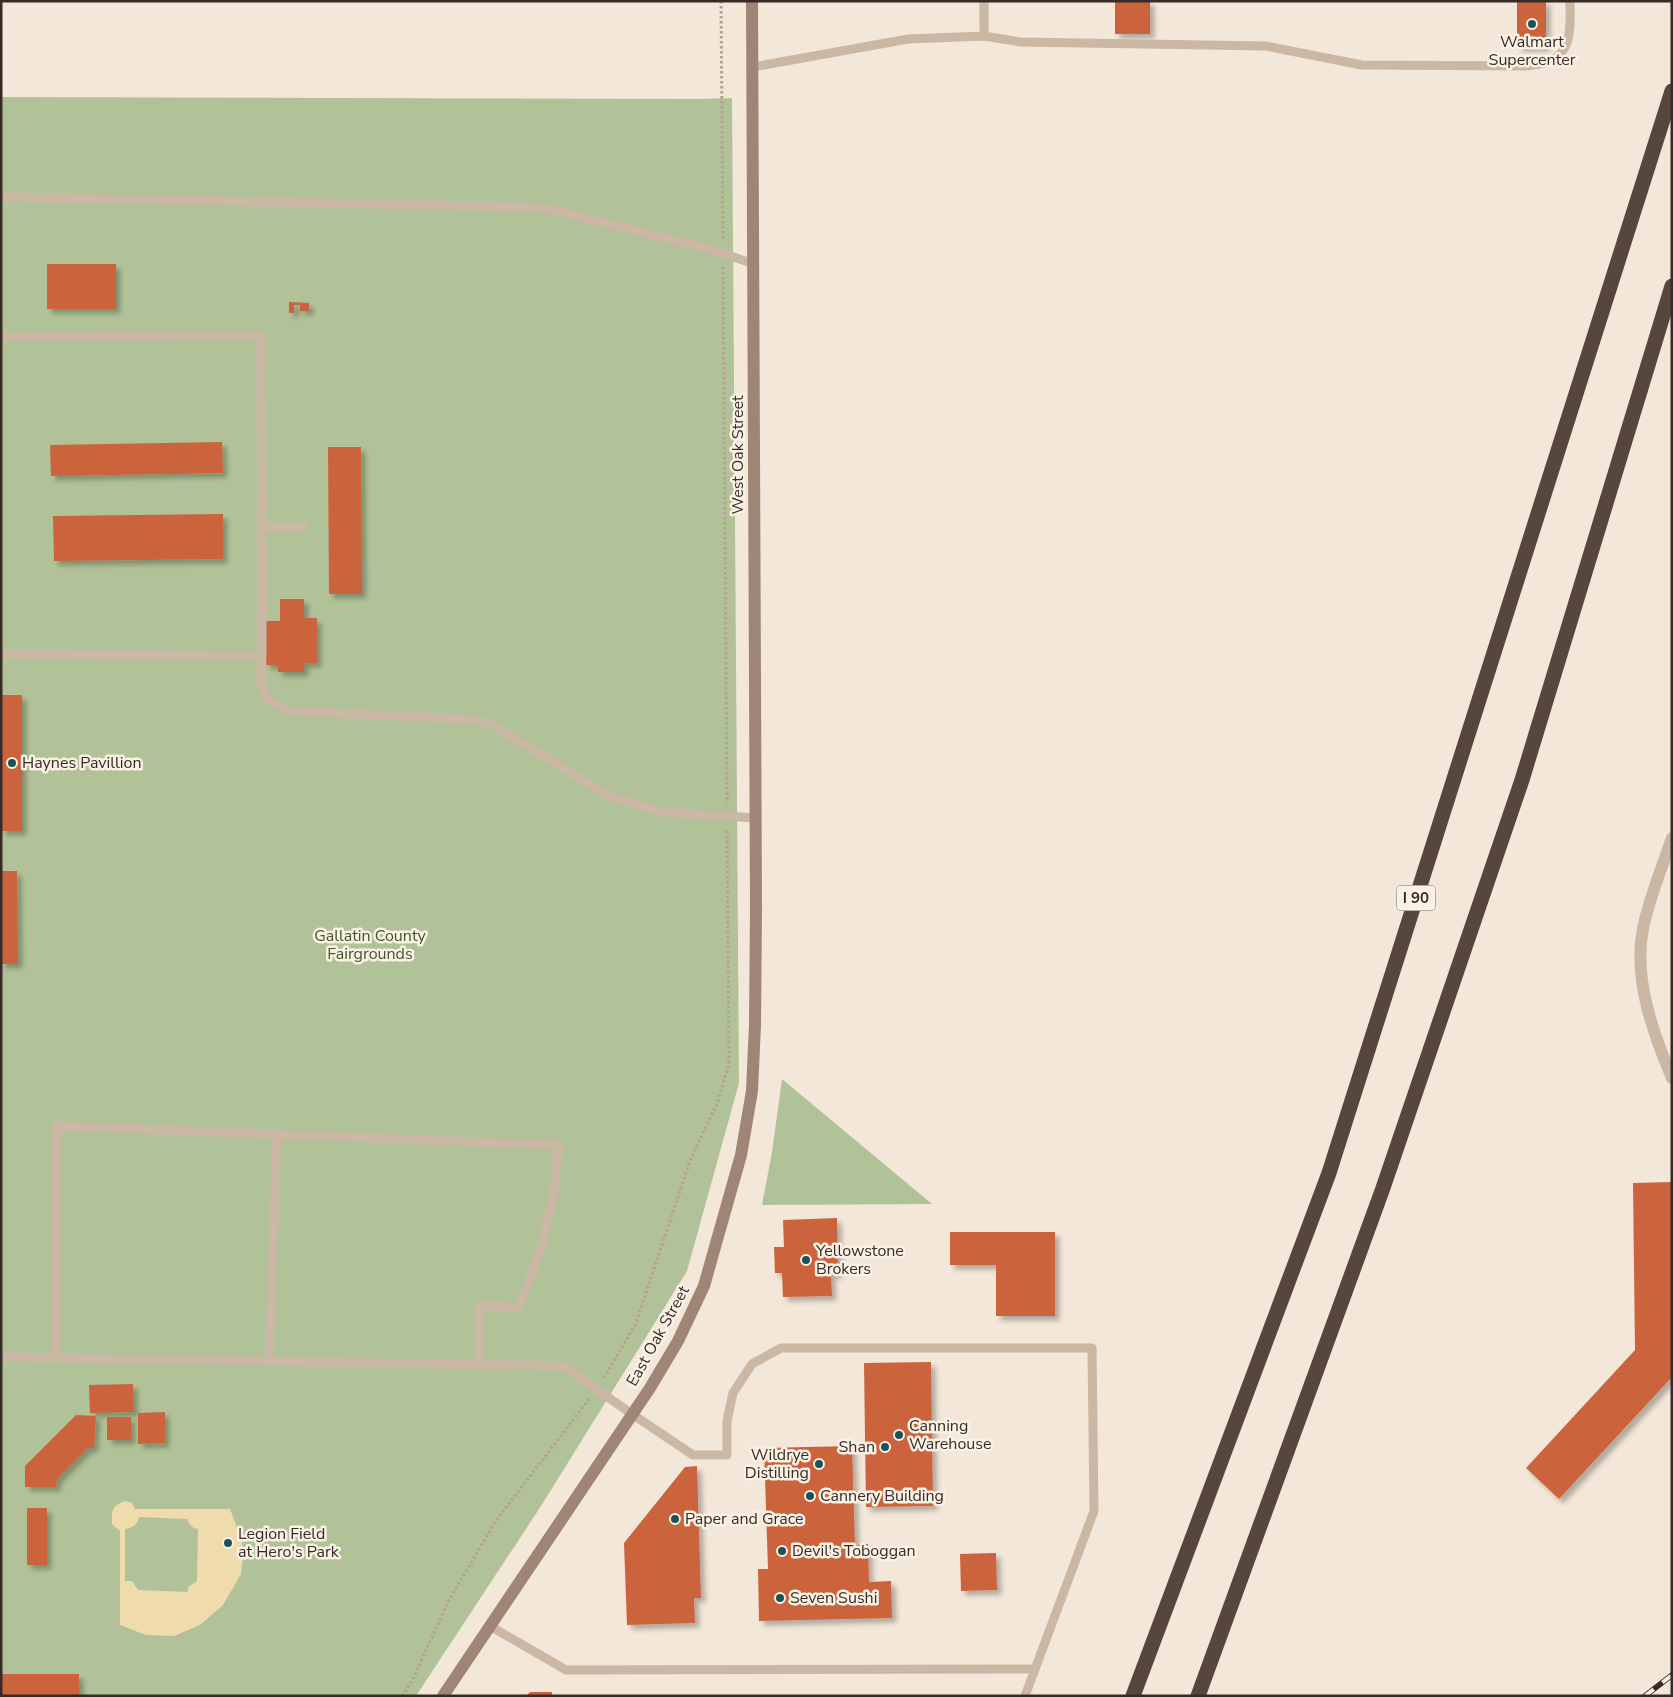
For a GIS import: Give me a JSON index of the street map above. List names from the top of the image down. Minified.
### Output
{"streets":{"highway":["I 90"],"street":["West Oak Street","East Oak Street"]},"crossings":[["West Oak Street","East Oak Street"]],"parks":["Gallatin County Fairgrounds"],"places":["Walmart Supercenter","Haynes Pavillion","Yellowstone Brokers","Canning Warehouse","Shan","Wildrye Distilling","Cannery Building","Paper and Grace","Legion Field at Hero's Park","Devil's Toboggan","Seven Sushi"]}
